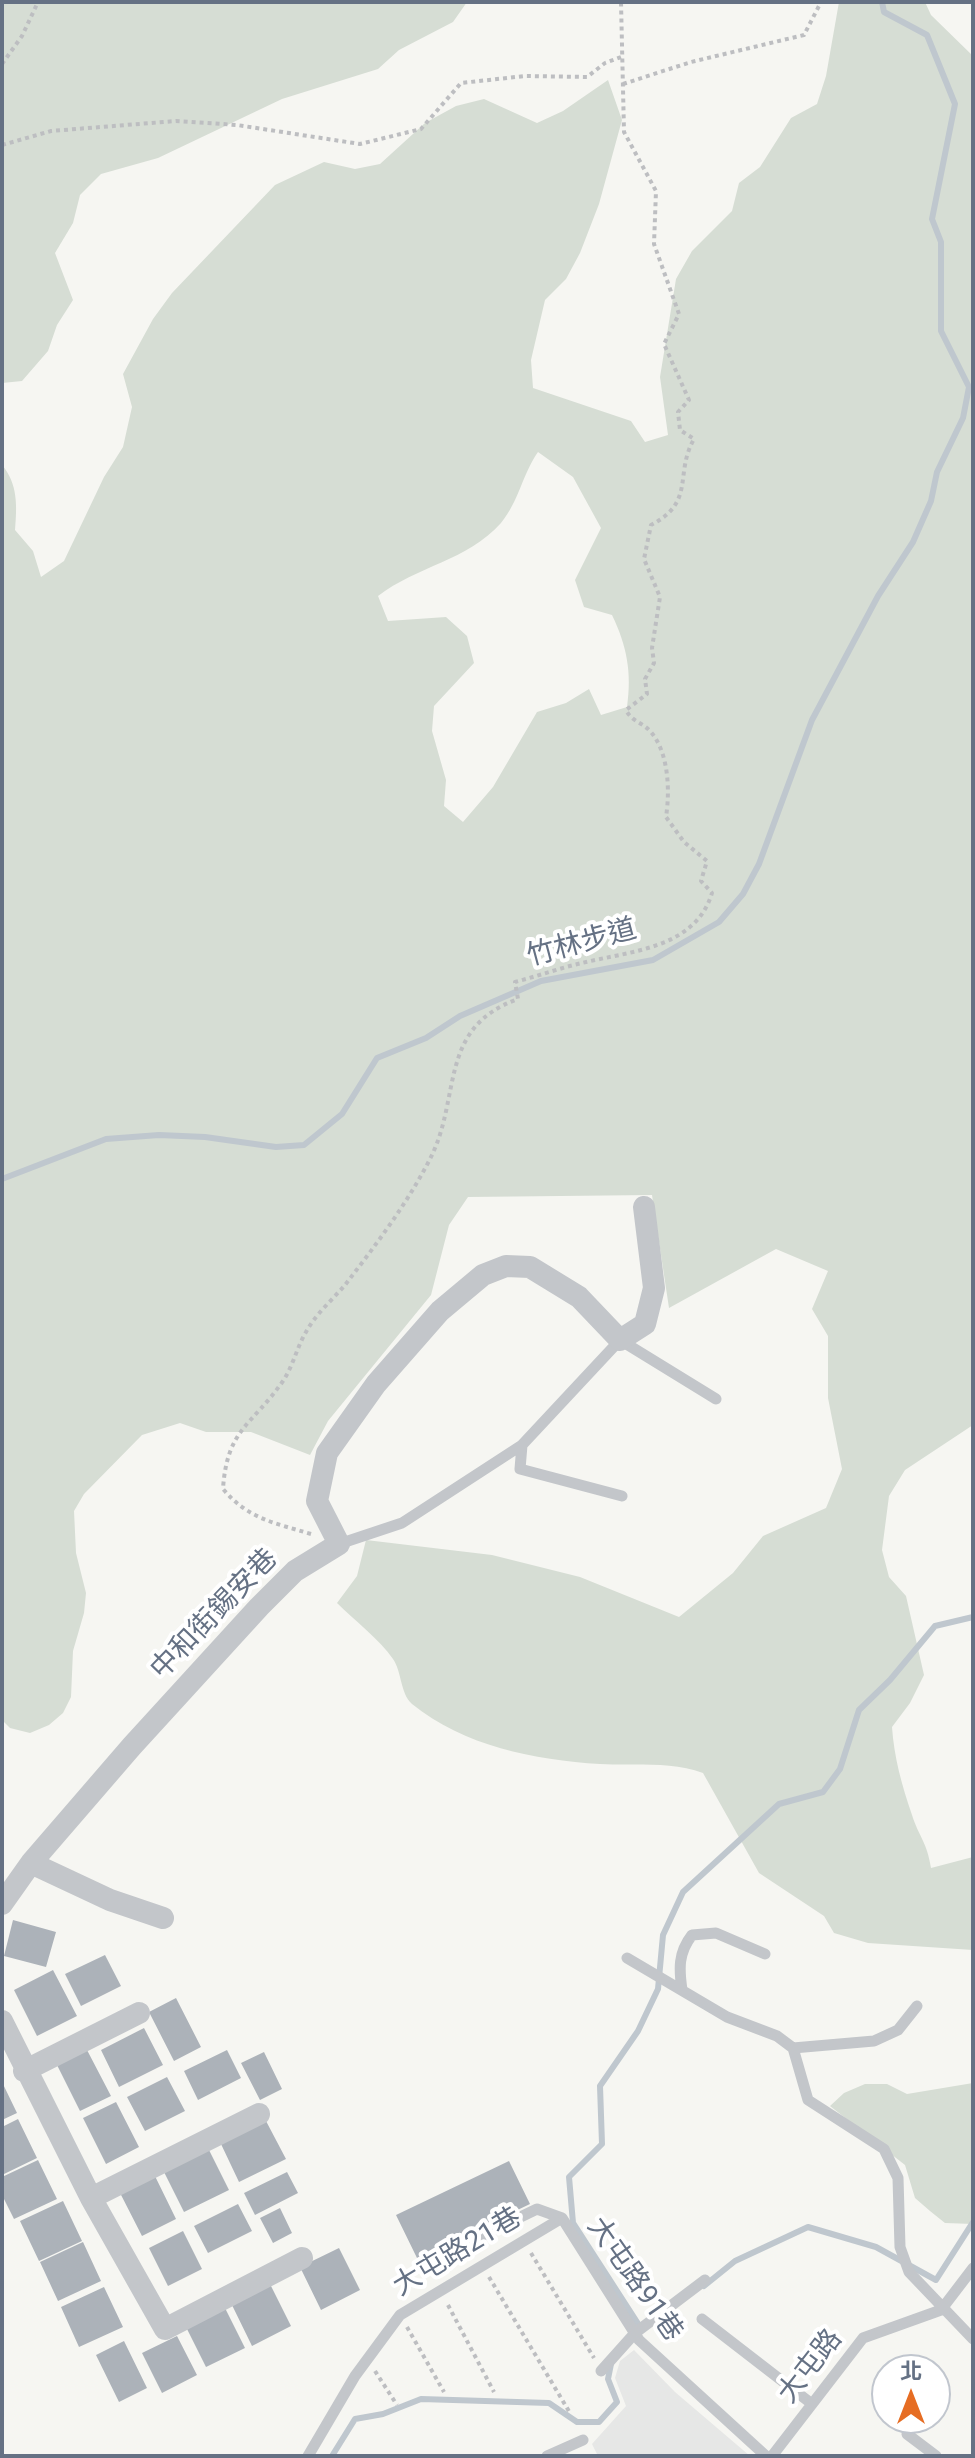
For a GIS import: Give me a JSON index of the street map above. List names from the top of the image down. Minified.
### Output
{"streets":{"street":["中和街錫安巷"],"lane":["大屯路21巷","大屯路91巷","大屯路"],"path":["竹林步道"]},"crossings":[["竹林步道","中和街錫安巷"],["大屯路21巷","大屯路91巷"],["大屯路91巷","大屯路"]],"north":"top"}
